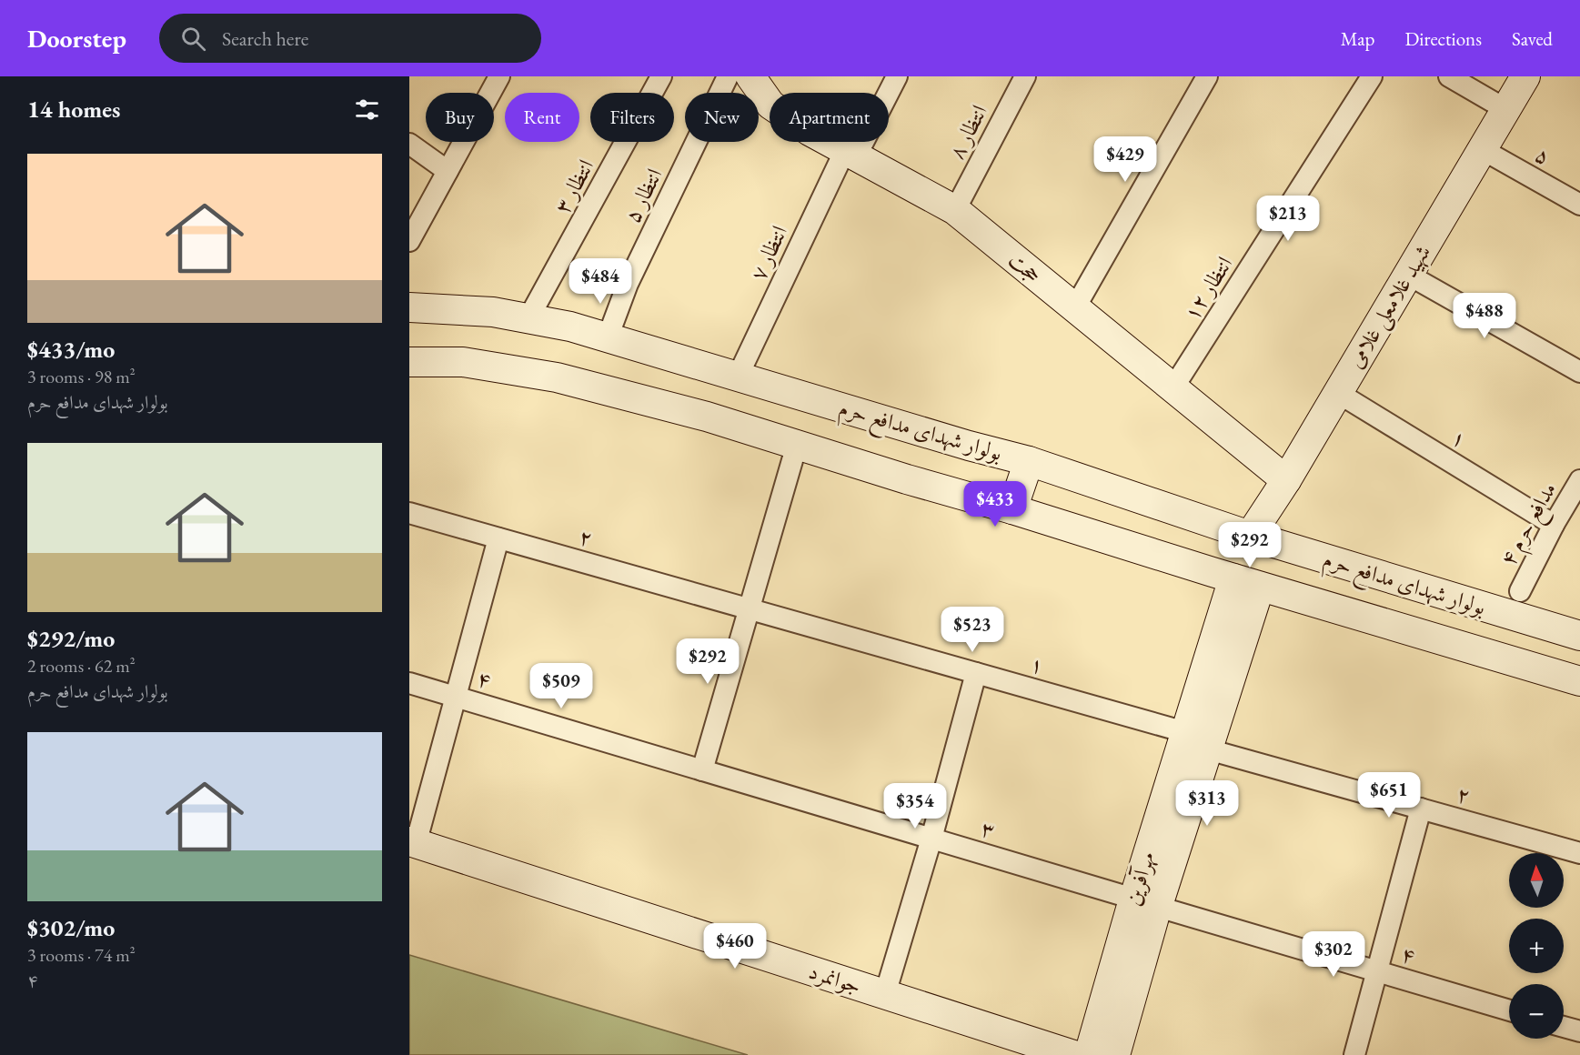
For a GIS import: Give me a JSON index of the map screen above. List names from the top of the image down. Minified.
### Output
{"streets":{"street":["انتظار ۸","۵","انتظار ۳","انتظار ۵","انتظار ۷","حجت","انتظار ۱۲","شهید غلامعلی غلامی","بولوار شهدای مدافع حرم","۱","مدافع حرم ۴","۲","۴","۳","مهرآفرین","جوانمرد"]},"crossings":[["انتظار ۸","حجت"],["۵","شهید غلامعلی غلامی"],["انتظار ۳","بولوار شهدای مدافع حرم"],["انتظار ۵","بولوار شهدای مدافع حرم"],["انتظار ۷","حجت"],["انتظار ۷","بولوار شهدای مدافع حرم"],["حجت","انتظار ۱۲"],["حجت","شهید غلامعلی غلامی"],["شهید غلامعلی غلامی","بولوار شهدای مدافع حرم"],["شهید غلامعلی غلامی","۱"],["بولوار شهدای مدافع حرم","مهرآفرین"],["۱","مدافع حرم ۴"],["۱","۲"],["۱","مهرآفرین"],["۲","مهرآفرین"],["۴","۳"],["۴","مهرآفرین"],["۳","مهرآفرین"]],"north":"top","page":{"header":"Doorstep","search":"Search here","nav":["Map","Directions","Saved"],"heading":"14 homes","chip":["Buy","Rent","Filters","New","Apartment"],"price":["$429","$213","$484","$488","$433","$292","$523","$292","$509","$651","$313","$354","$460","$302"],"list":[{"name":"$433/mo","note":"3 rooms · 98 m² · بولوار شهدای مدافع حرم"},{"name":"$292/mo","note":"2 rooms · 62 m² · بولوار شهدای مدافع حرم"},{"name":"$302/mo","note":"3 rooms · 74 m² · ۴"}],"map_buttons":["+","−"]}}
